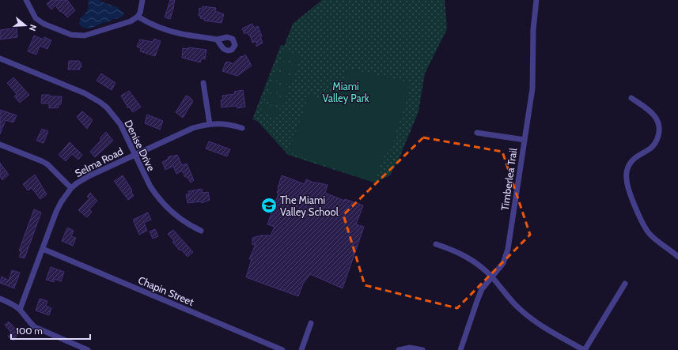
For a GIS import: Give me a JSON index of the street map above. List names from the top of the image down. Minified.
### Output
{"streets":{"street":["Denise Drive","Selma Road","Timberlea Trail","Chapin Street"]},"crossings":[["Denise Drive","Selma Road"],["Selma Road","Chapin Street"]],"parks":["Miami Valley Park"],"places":{"school or university":["The Miami Valley School"]},"scale_bar":"100 m","north":"right"}
